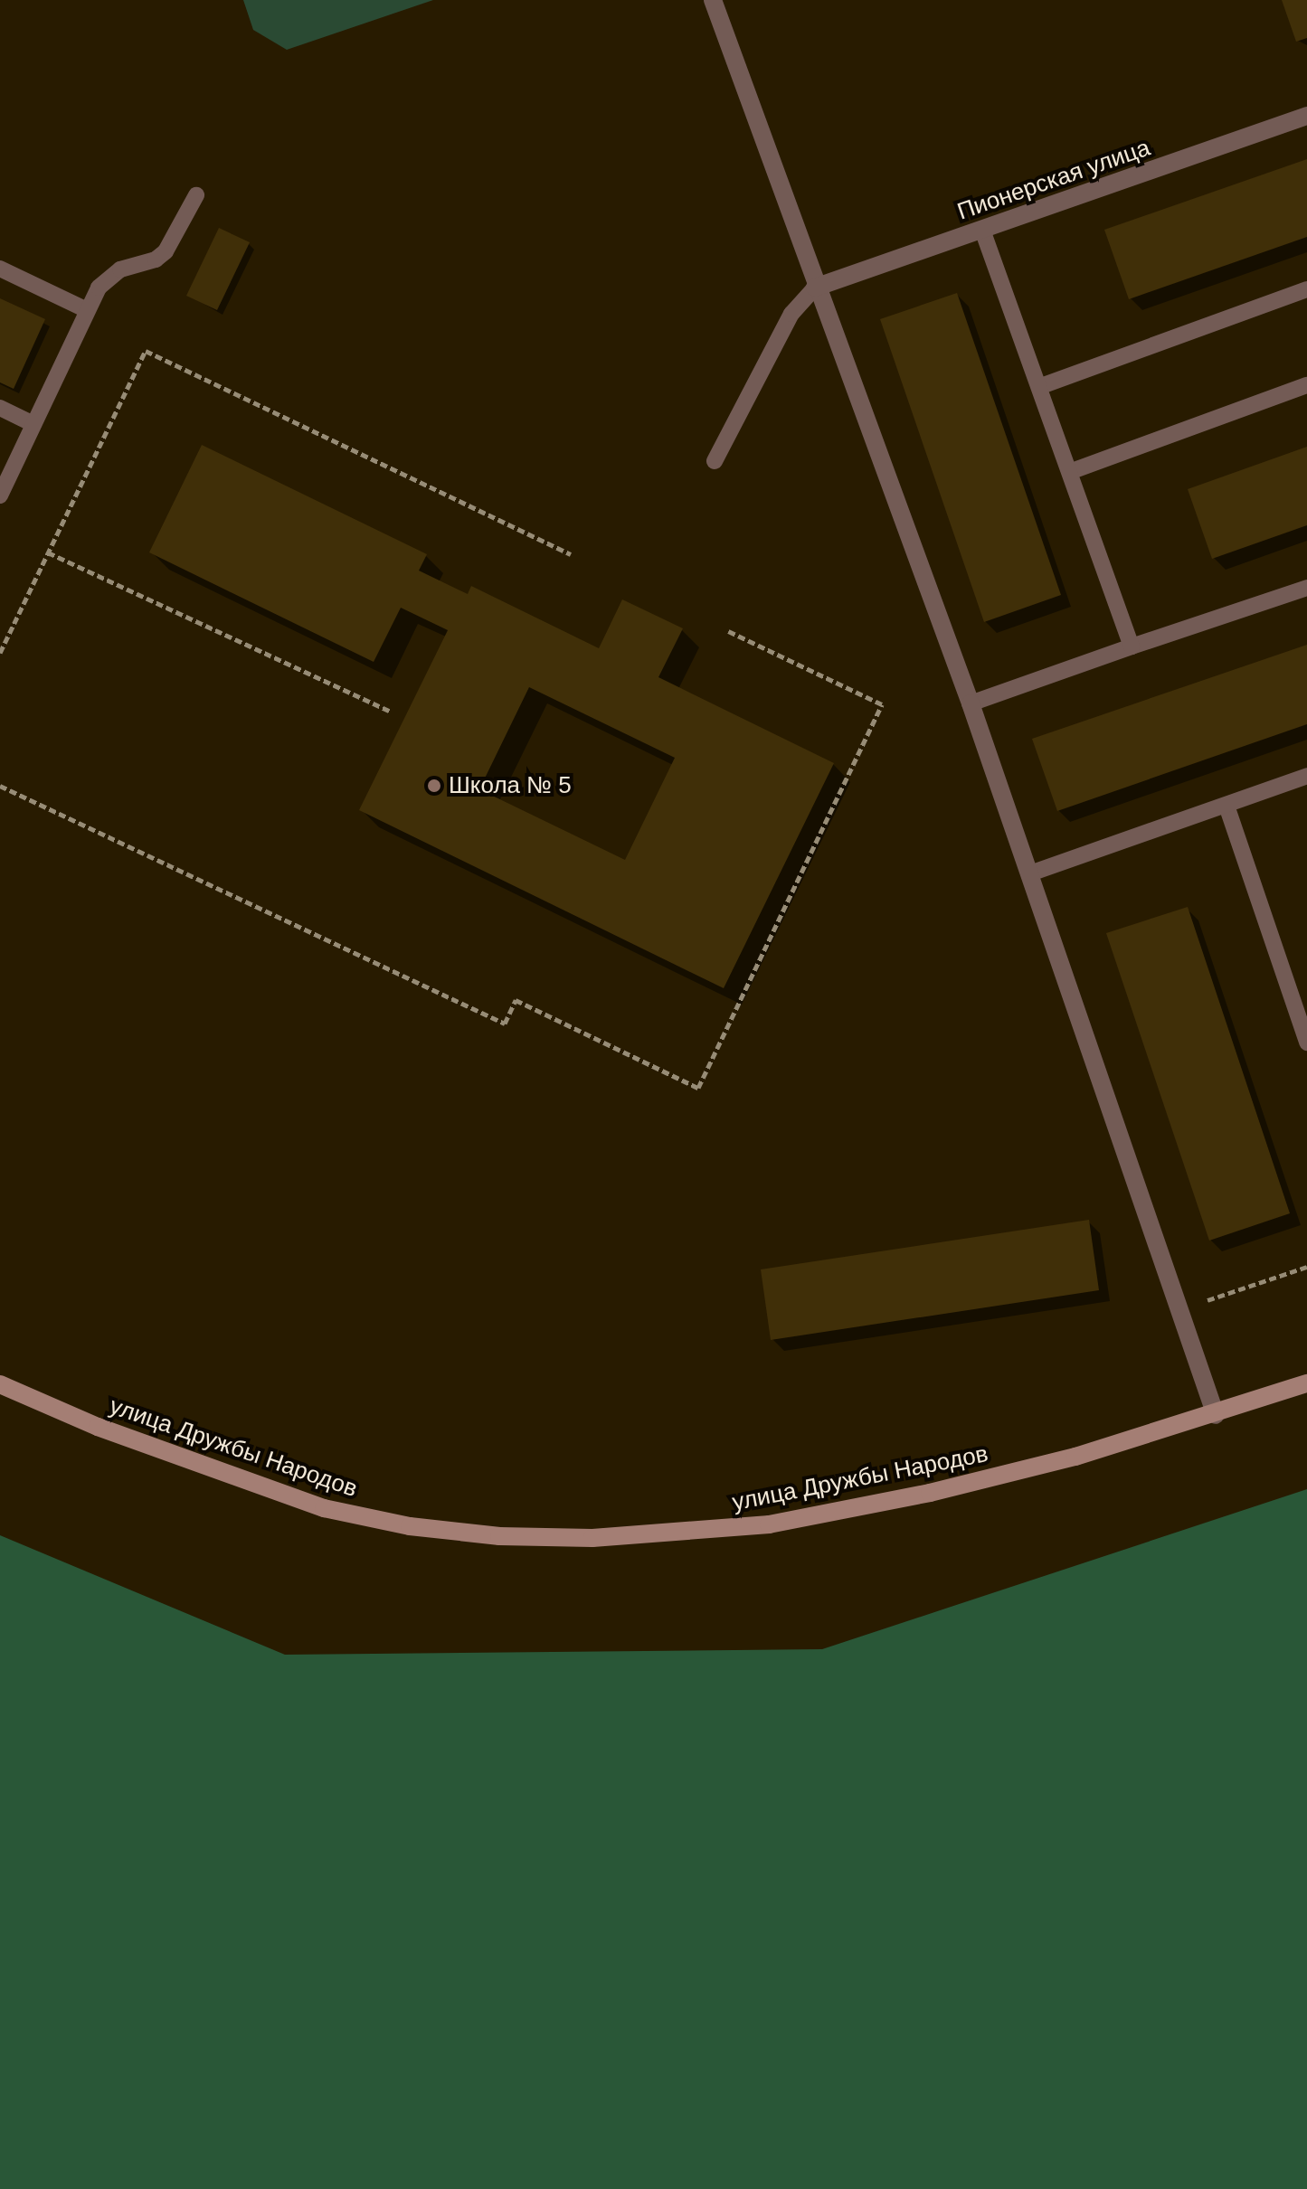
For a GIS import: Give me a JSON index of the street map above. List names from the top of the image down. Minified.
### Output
{"streets":{"street":["Пионерская улица","улица Дружбы Народов"]},"places":["Школа № 5"]}
